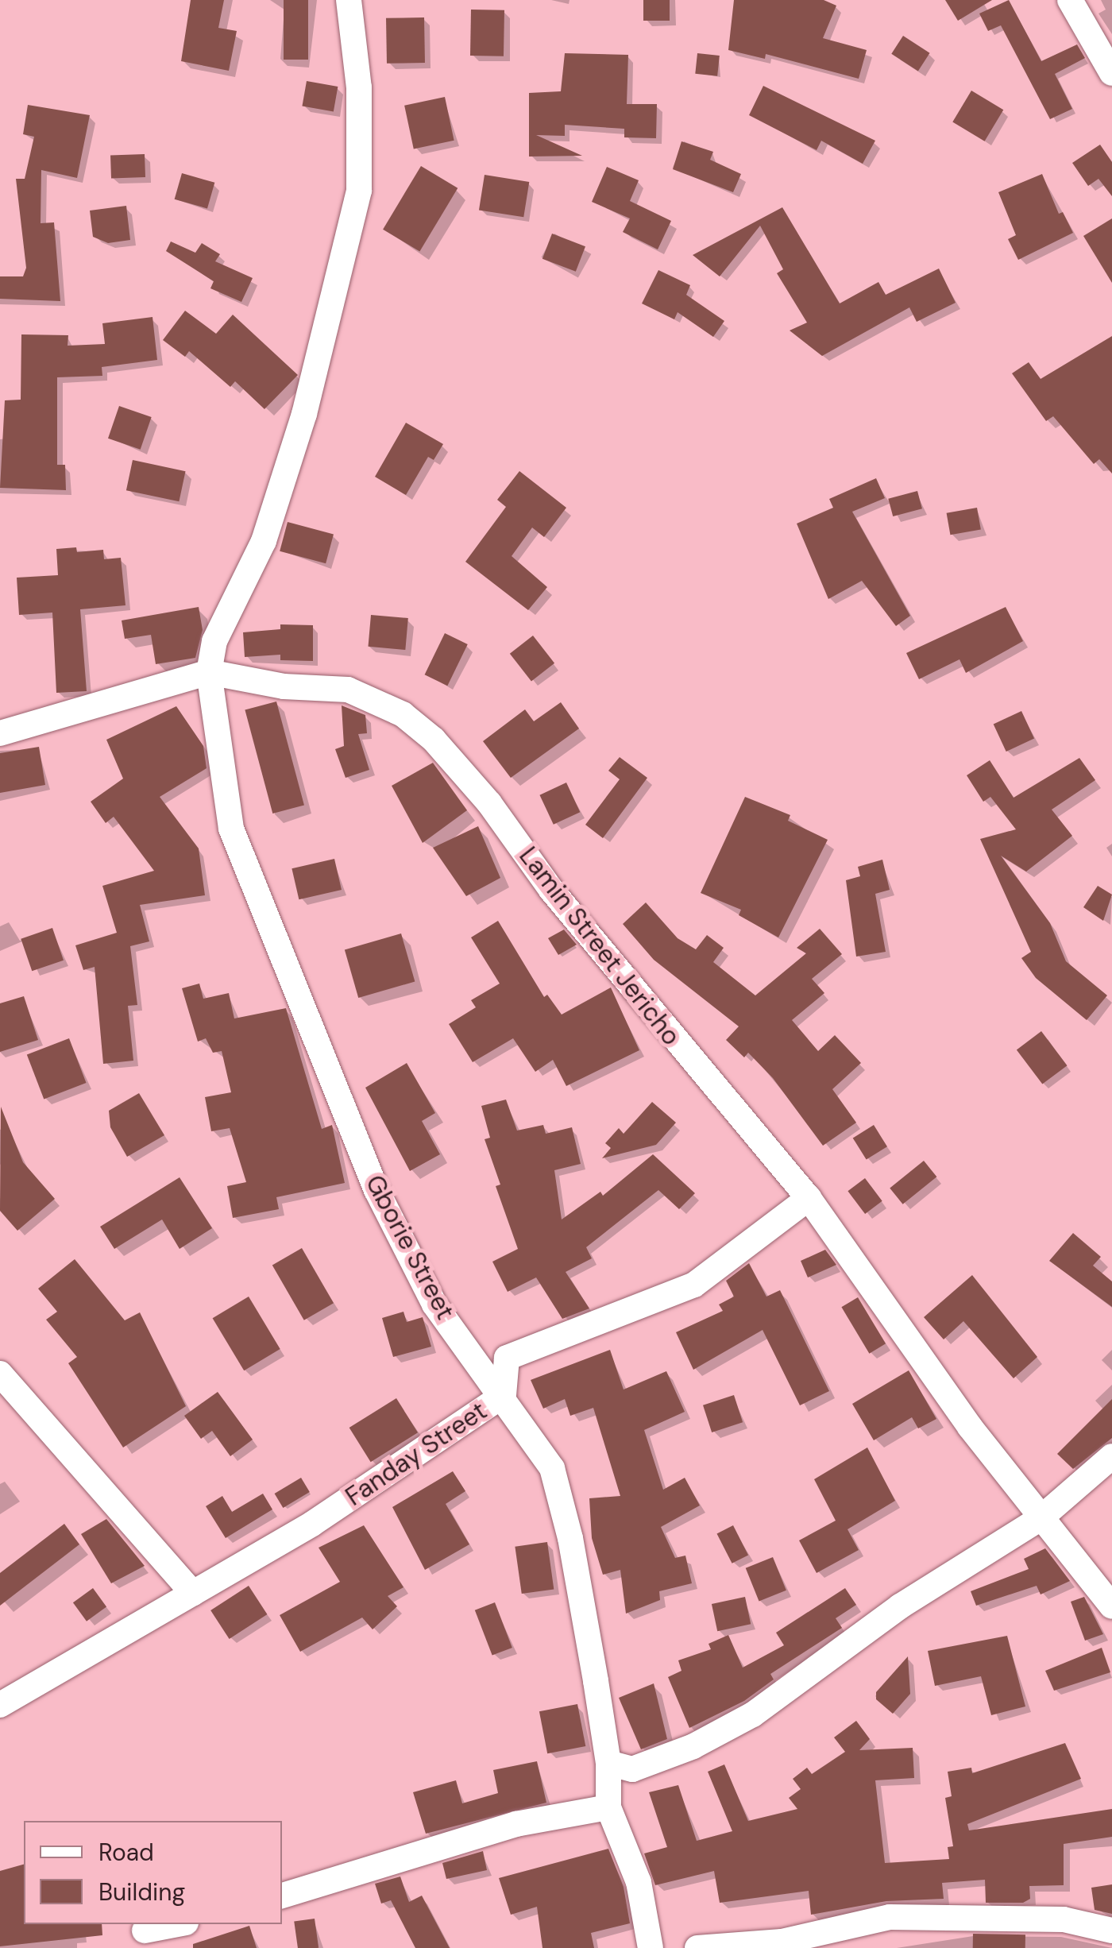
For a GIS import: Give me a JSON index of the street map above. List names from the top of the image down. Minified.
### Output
{"streets":{"street":["Lamin Street Jericho","Gborie Street","Fanday Street"]},"crossings":[["Lamin Street Jericho","Gborie Street"],["Lamin Street Jericho","Fanday Street"],["Gborie Street","Fanday Street"]],"legend":["Road","Building"]}
